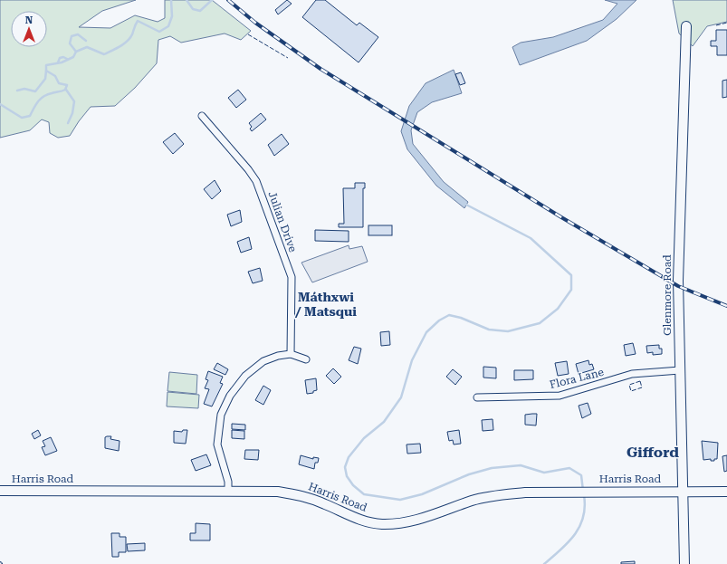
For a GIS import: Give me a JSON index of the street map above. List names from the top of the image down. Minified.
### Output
{"streets":{"street":["Julian Drive","Glenmore Road","Flora Lane","Harris Road"]},"crossings":[["Glenmore Road","Flora Lane"],["Glenmore Road","Harris Road"]],"districts":["Máthxwi / Matsqui","Gifford"],"north":"top"}
